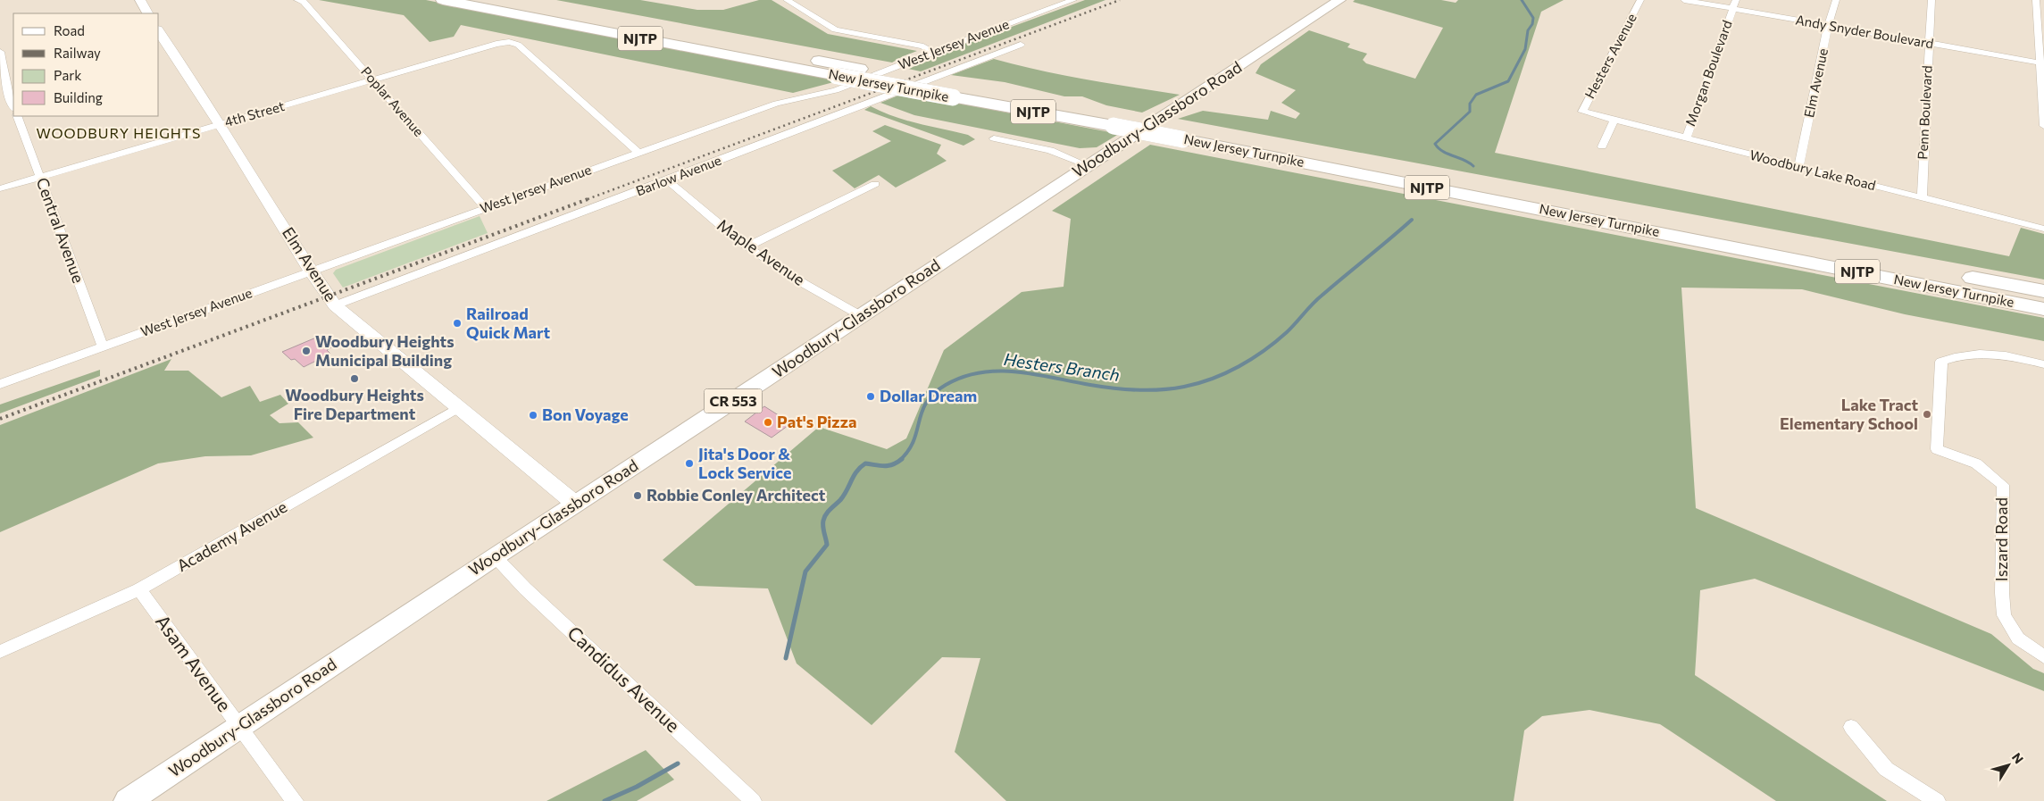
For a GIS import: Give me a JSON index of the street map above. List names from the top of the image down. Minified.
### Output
{"streets":{"highway":["NJTP","New Jersey Turnpike"],"main road":["Elm Avenue","Woodbury-Glassboro Road","CR 553"],"street":["Andy Snyder Boulevard","West Jersey Avenue","Hesters Avenue","Morgan Boulevard","Poplar Avenue","Penn Boulevard","4th Street","Woodbury Lake Road","Barlow Avenue","Central Avenue","Maple Avenue","Academy Avenue","Iszard Road","Asam Avenue","Candidus Avenue"]},"crossings":[["Andy Snyder Boulevard","Morgan Boulevard"],["Andy Snyder Boulevard","Elm Avenue"],["Andy Snyder Boulevard","Penn Boulevard"],["West Jersey Avenue","Elm Avenue"],["West Jersey Avenue","Poplar Avenue"],["West Jersey Avenue","4th Street"],["West Jersey Avenue","Central Avenue"],["Hesters Avenue","Woodbury Lake Road"],["Morgan Boulevard","Woodbury Lake Road"],["Elm Avenue","4th Street"],["Elm Avenue","Woodbury-Glassboro Road"],["Elm Avenue","Woodbury Lake Road"],["Elm Avenue","Barlow Avenue"],["Elm Avenue","Academy Avenue"],["Poplar Avenue","4th Street"],["Penn Boulevard","Woodbury Lake Road"],["4th Street","Central Avenue"],["Woodbury-Glassboro Road","Maple Avenue"],["Woodbury-Glassboro Road","Asam Avenue"],["Woodbury-Glassboro Road","Candidus Avenue"],["Barlow Avenue","Maple Avenue"],["Academy Avenue","Asam Avenue"]],"districts":["WOODBURY HEIGHTS"],"water":["Hesters Branch"],"places":["Railroad Quick Mart","Woodbury Heights Municipal Building","Woodbury Heights Fire Department","Dollar Dream","Lake Tract Elementary School","Bon Voyage","Pat's Pizza","Jita's Door & Lock Service","Robbie Conley Architect"],"legend":["Road","Railway","Park","Building"],"north":"top right"}
